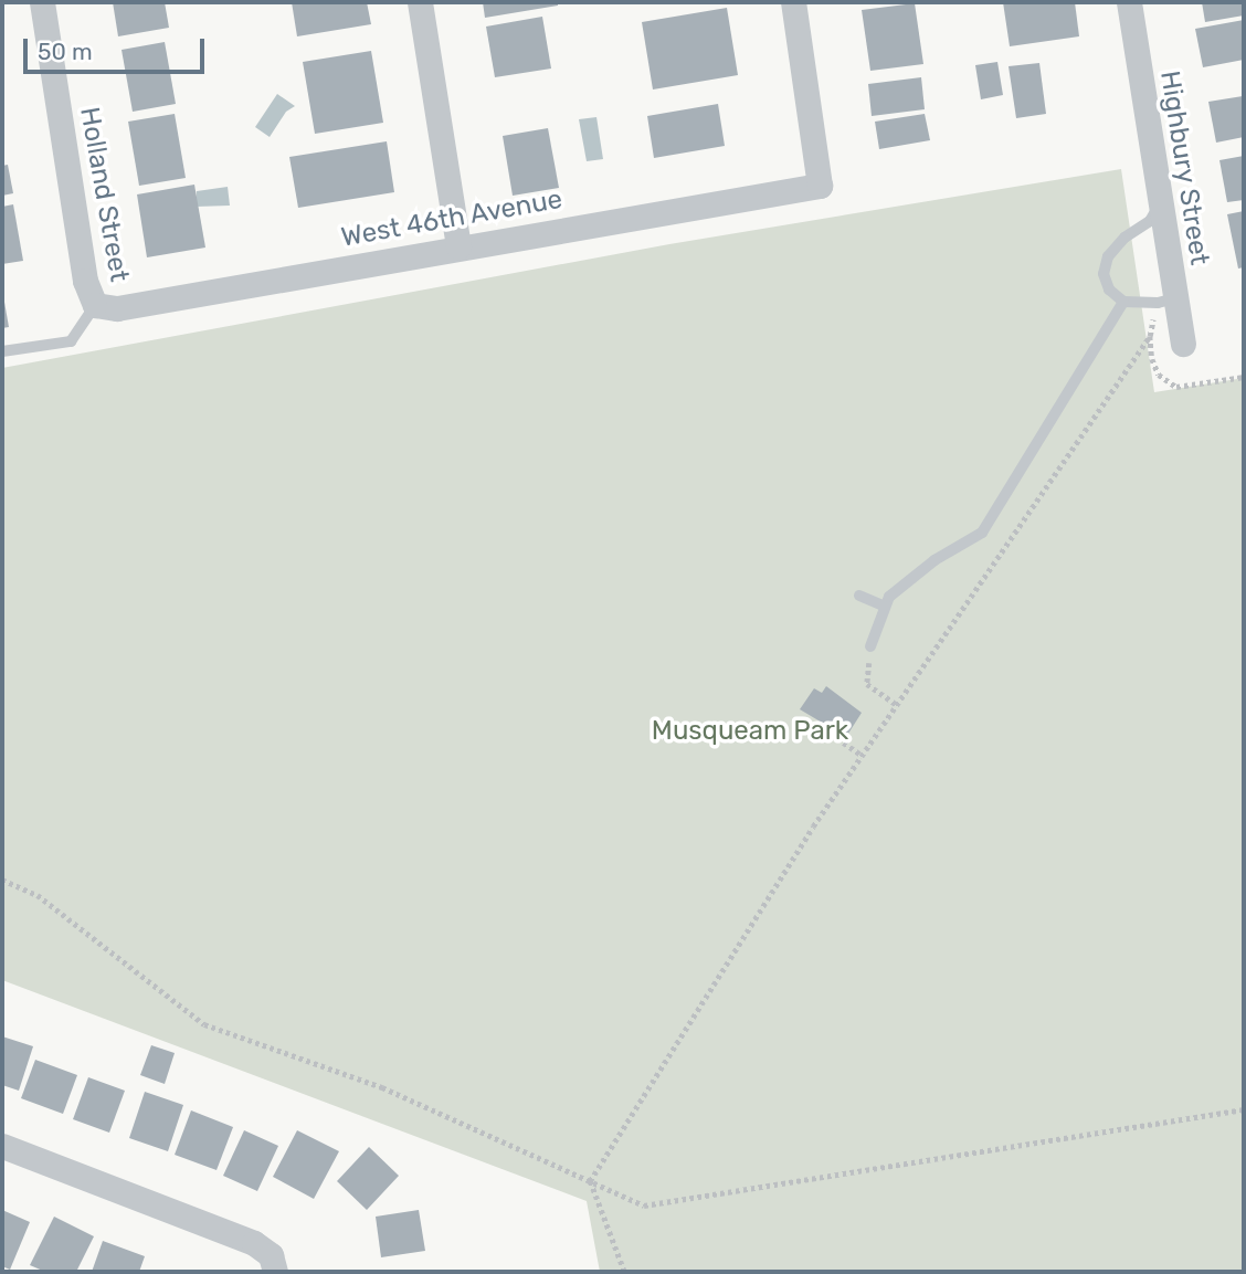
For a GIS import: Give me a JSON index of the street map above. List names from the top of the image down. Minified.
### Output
{"streets":{"street":["Highbury Street","Holland Street","West 46th Avenue"]},"crossings":[["Holland Street","West 46th Avenue"]],"parks":["Musqueam Park"],"scale_bar":"50 m"}
